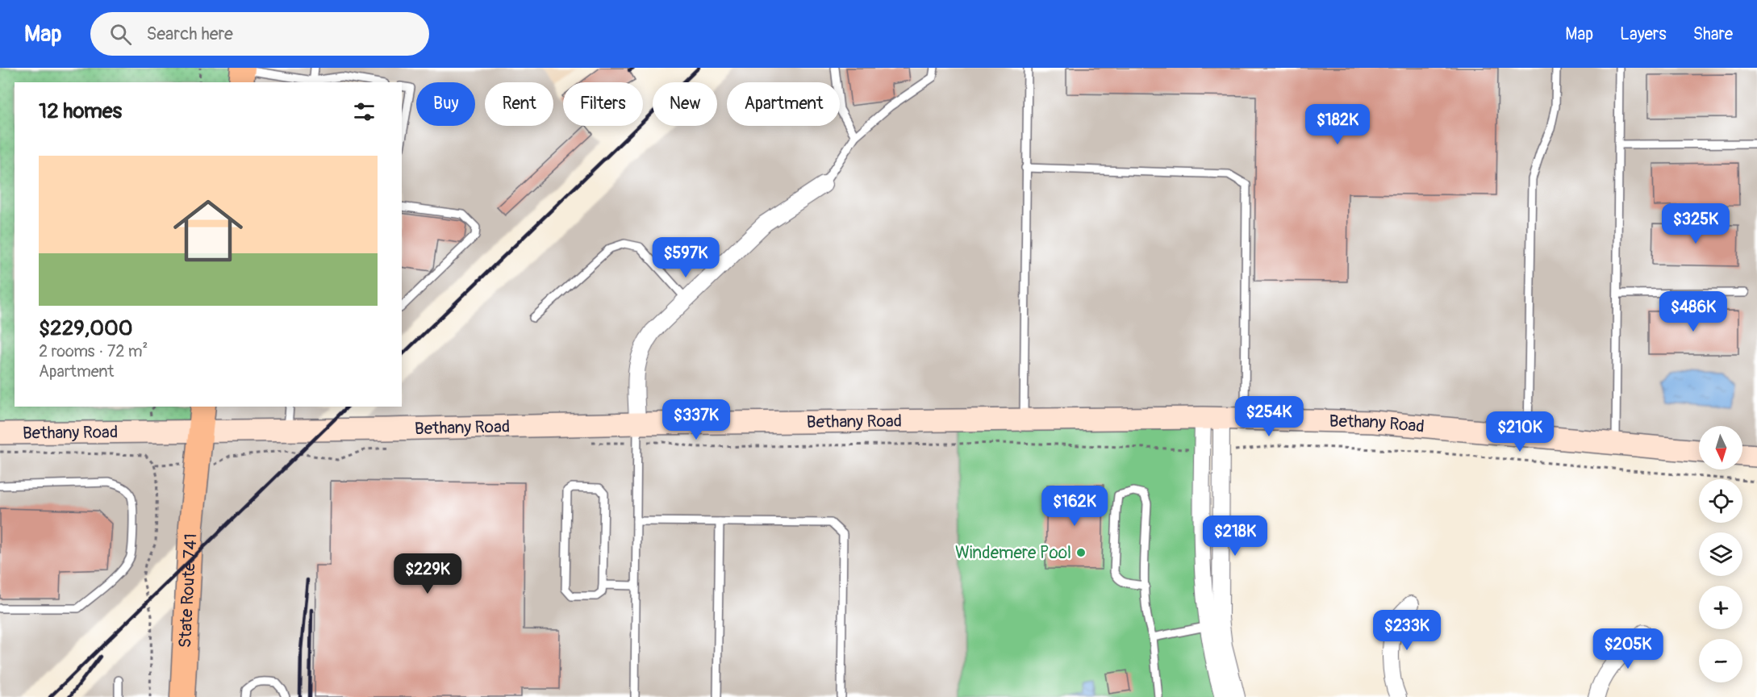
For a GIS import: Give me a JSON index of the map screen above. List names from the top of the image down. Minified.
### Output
{"streets":{"main road":["Bethany Road","State Route 741"]},"crossings":[["Bethany Road","State Route 741"]],"places":["Windemere Pool"],"north":"bottom","page":{"header":"Map","search":"Search here","nav":["Map","Layers","Share"],"chip":["Buy","Rent","Filters","New","Apartment"],"heading":"12 homes","price":["$182K","$325K","$597K","$486K","$254K","$337K","$210K","$162K","$218K","$229K","$233K","$205K"],"list":[{"name":"$229,000","note":"2 rooms · 72 m² · Apartment"}],"map_buttons":["+","−"]}}
